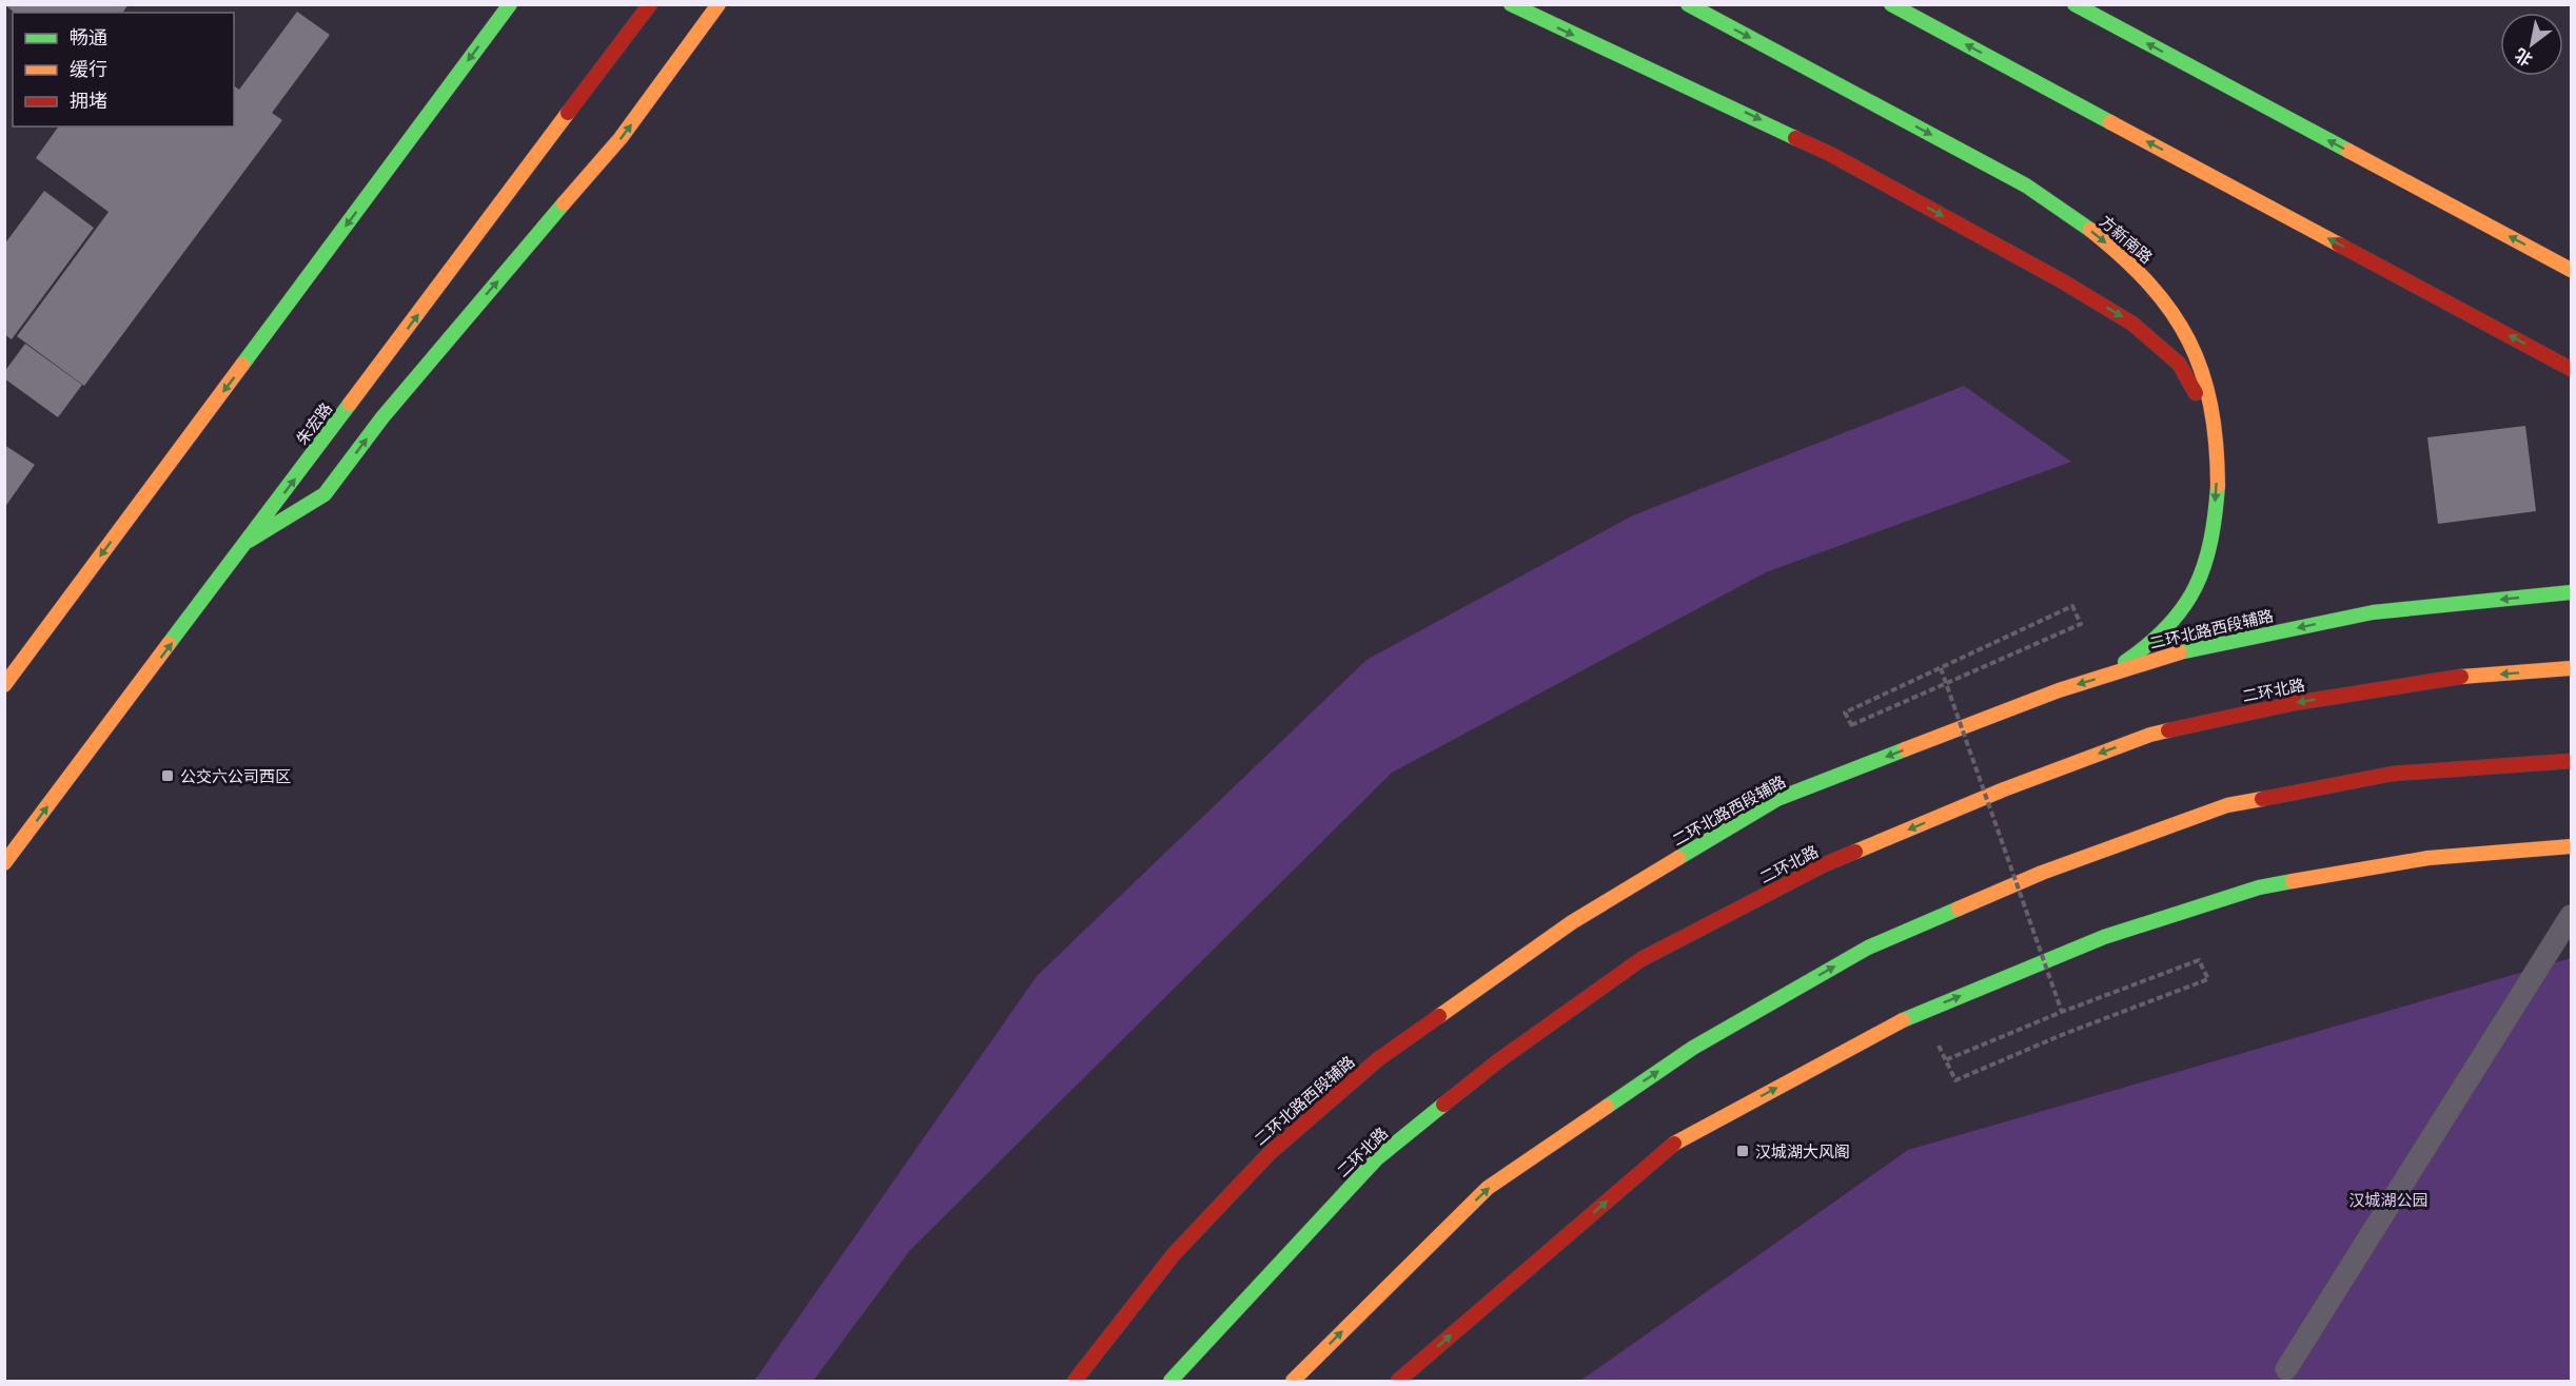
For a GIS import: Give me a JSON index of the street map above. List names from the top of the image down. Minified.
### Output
{"streets":{"main road":["方新南路","朱宏路","二环北路西段辅路","二环北路"]},"crossings":[["方新南路","二环北路西段辅路"]],"one_way":["二环北路西段辅路"],"parks":["汉城湖公园"],"places":{"transit":["公交六公司西区","汉城湖大风阁"]},"legend":["畅通","缓行","拥堵"],"north":"bottom left"}
